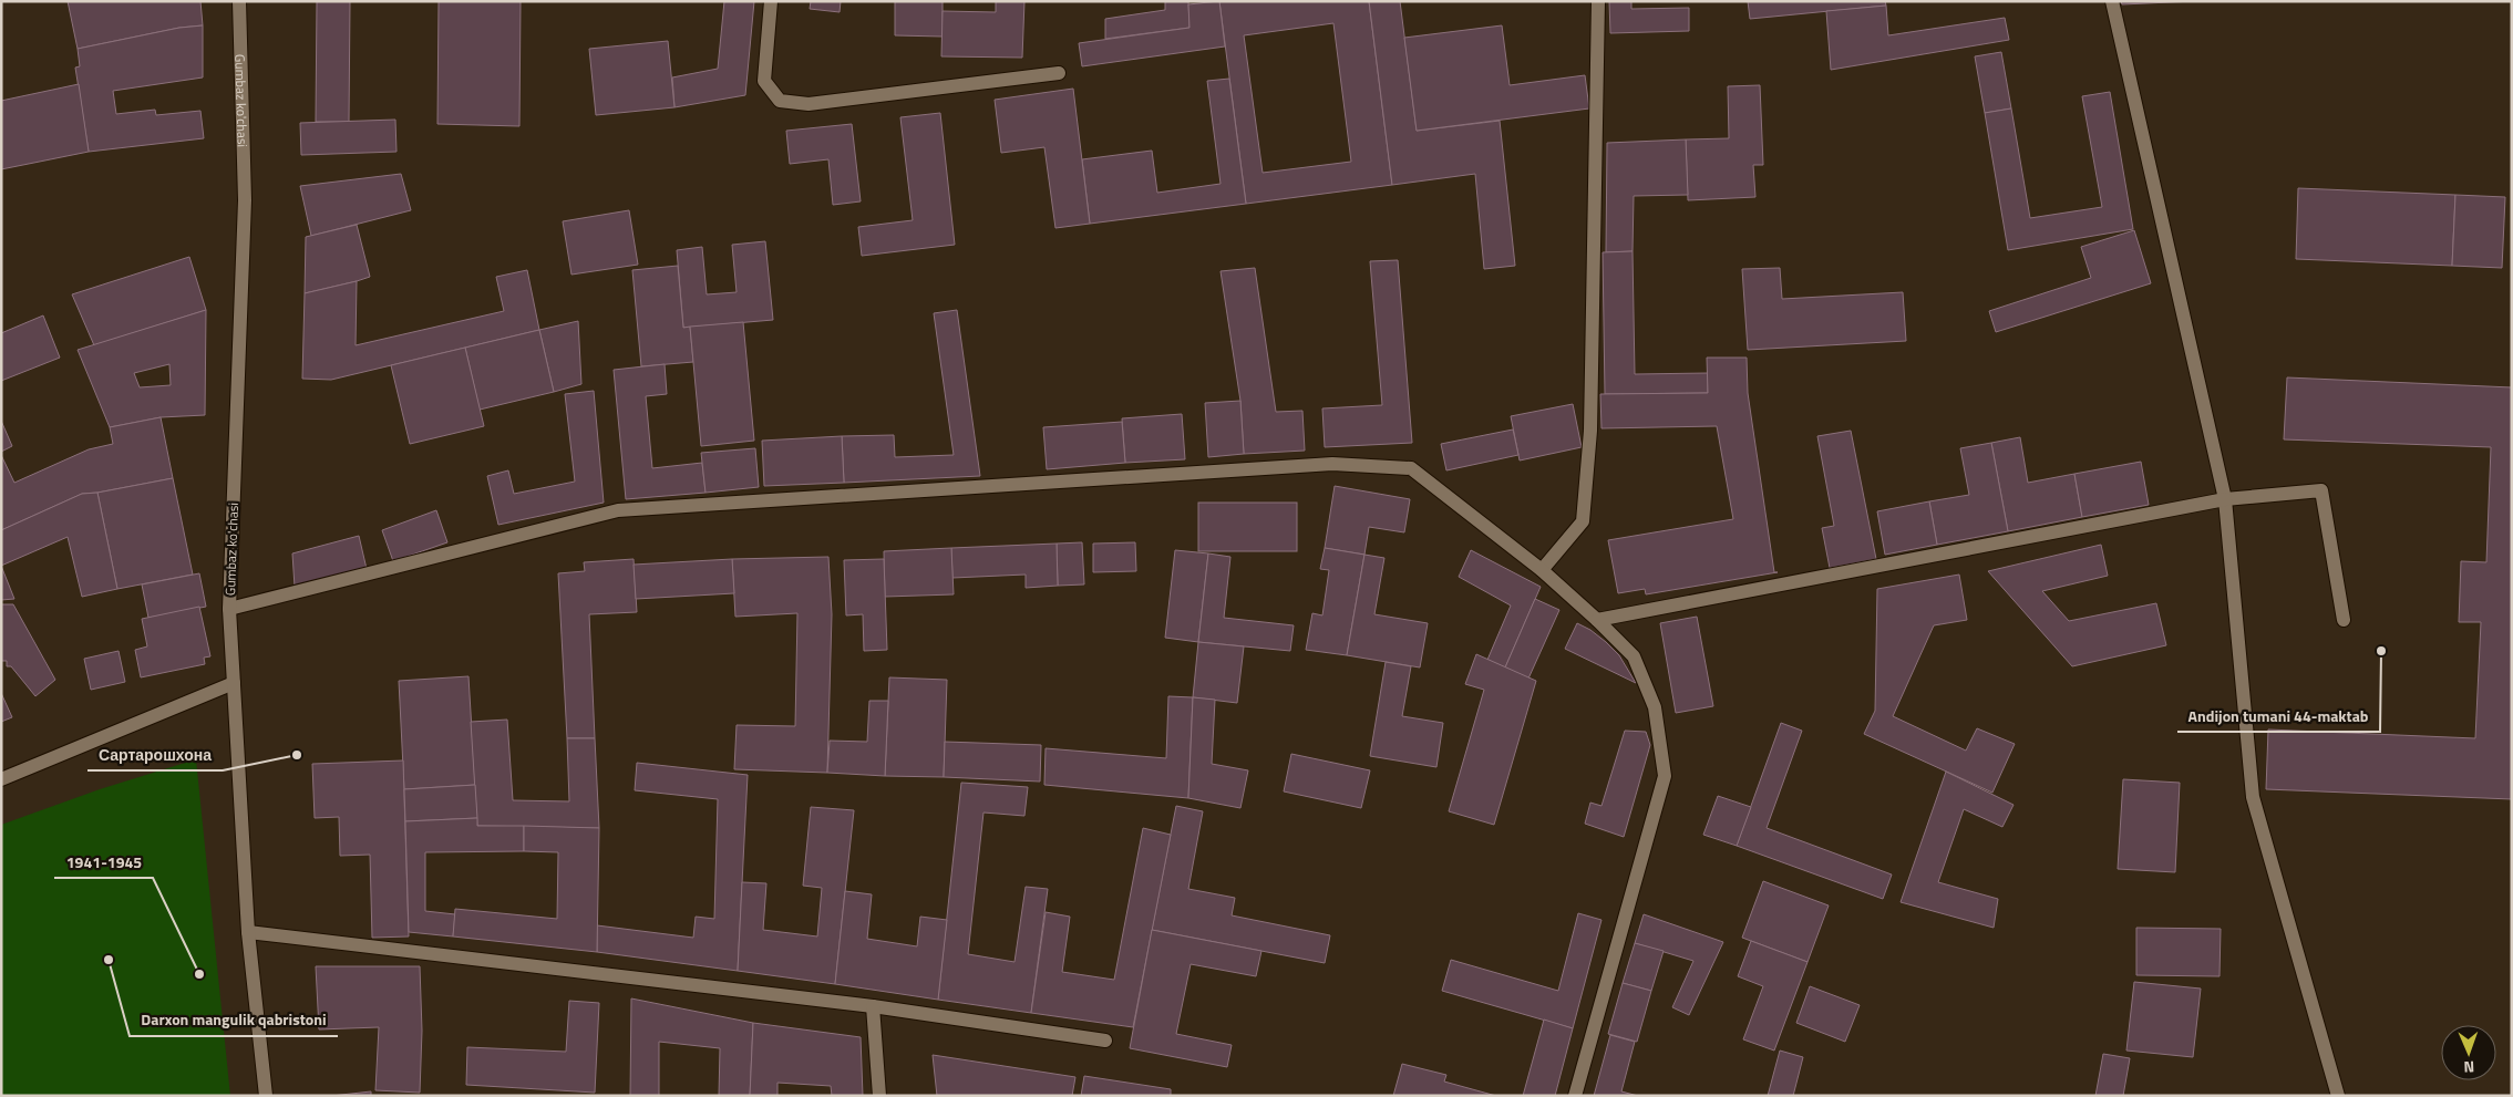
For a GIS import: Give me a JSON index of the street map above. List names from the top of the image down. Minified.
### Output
{"streets":{"street":["Gumbaz ko'chasi"]},"places":["Andijon tumani 44-maktab","Сартарошхона","Darxon mangulik qabristoni","1941-1945"],"north":"bottom"}
